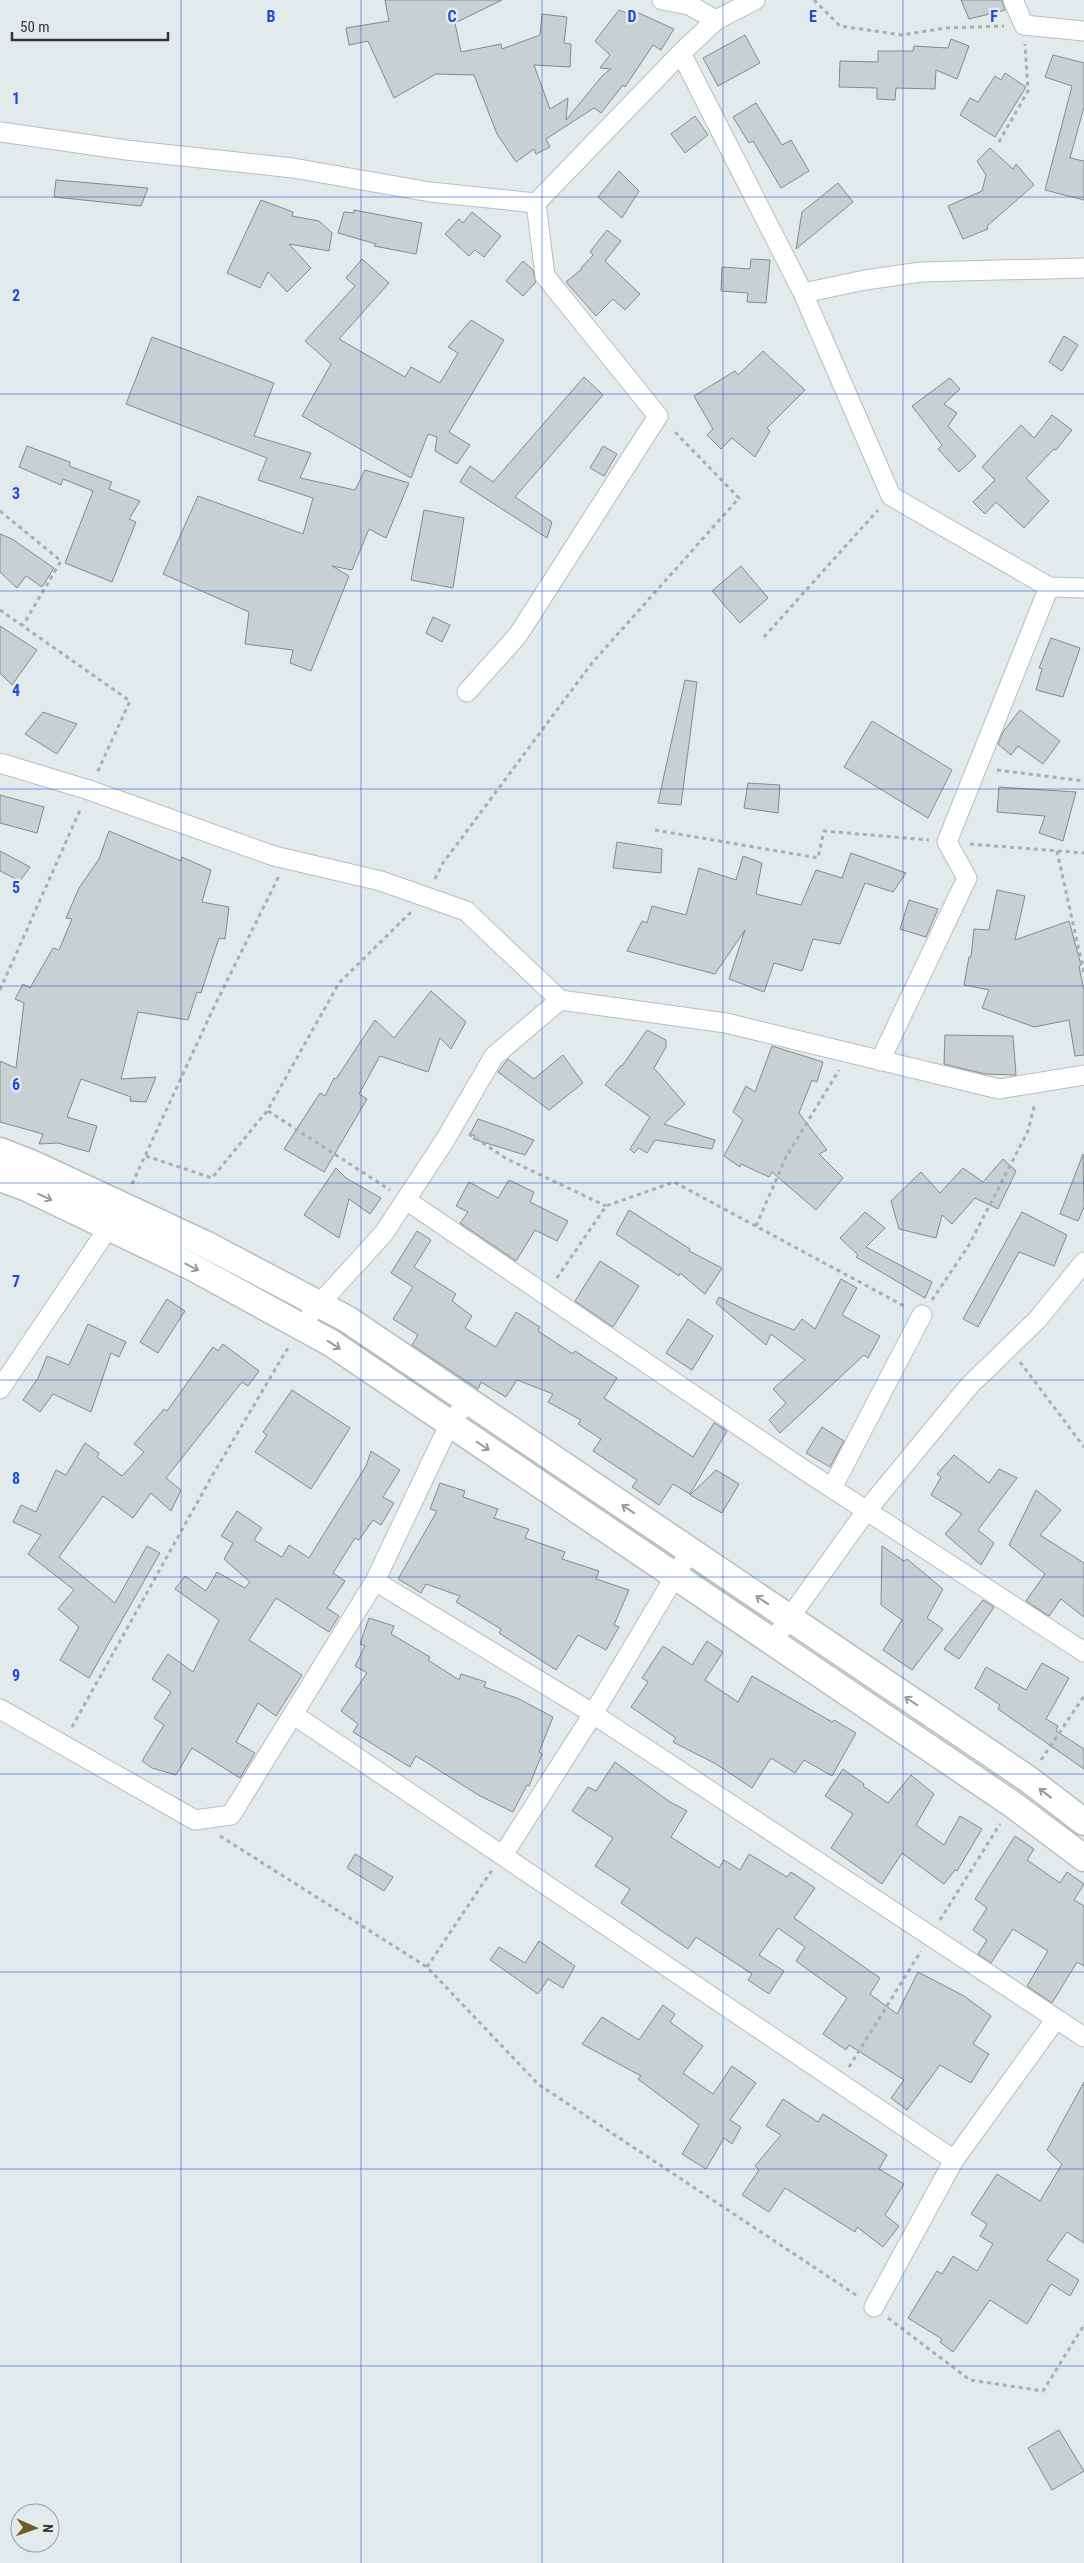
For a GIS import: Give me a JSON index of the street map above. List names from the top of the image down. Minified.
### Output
{"scale_bar":"50 m","north":"right","grid":{"columns":["B","C","D","E","F"],"rows":["1","2","3","4","5","6","7","8","9"]}}
